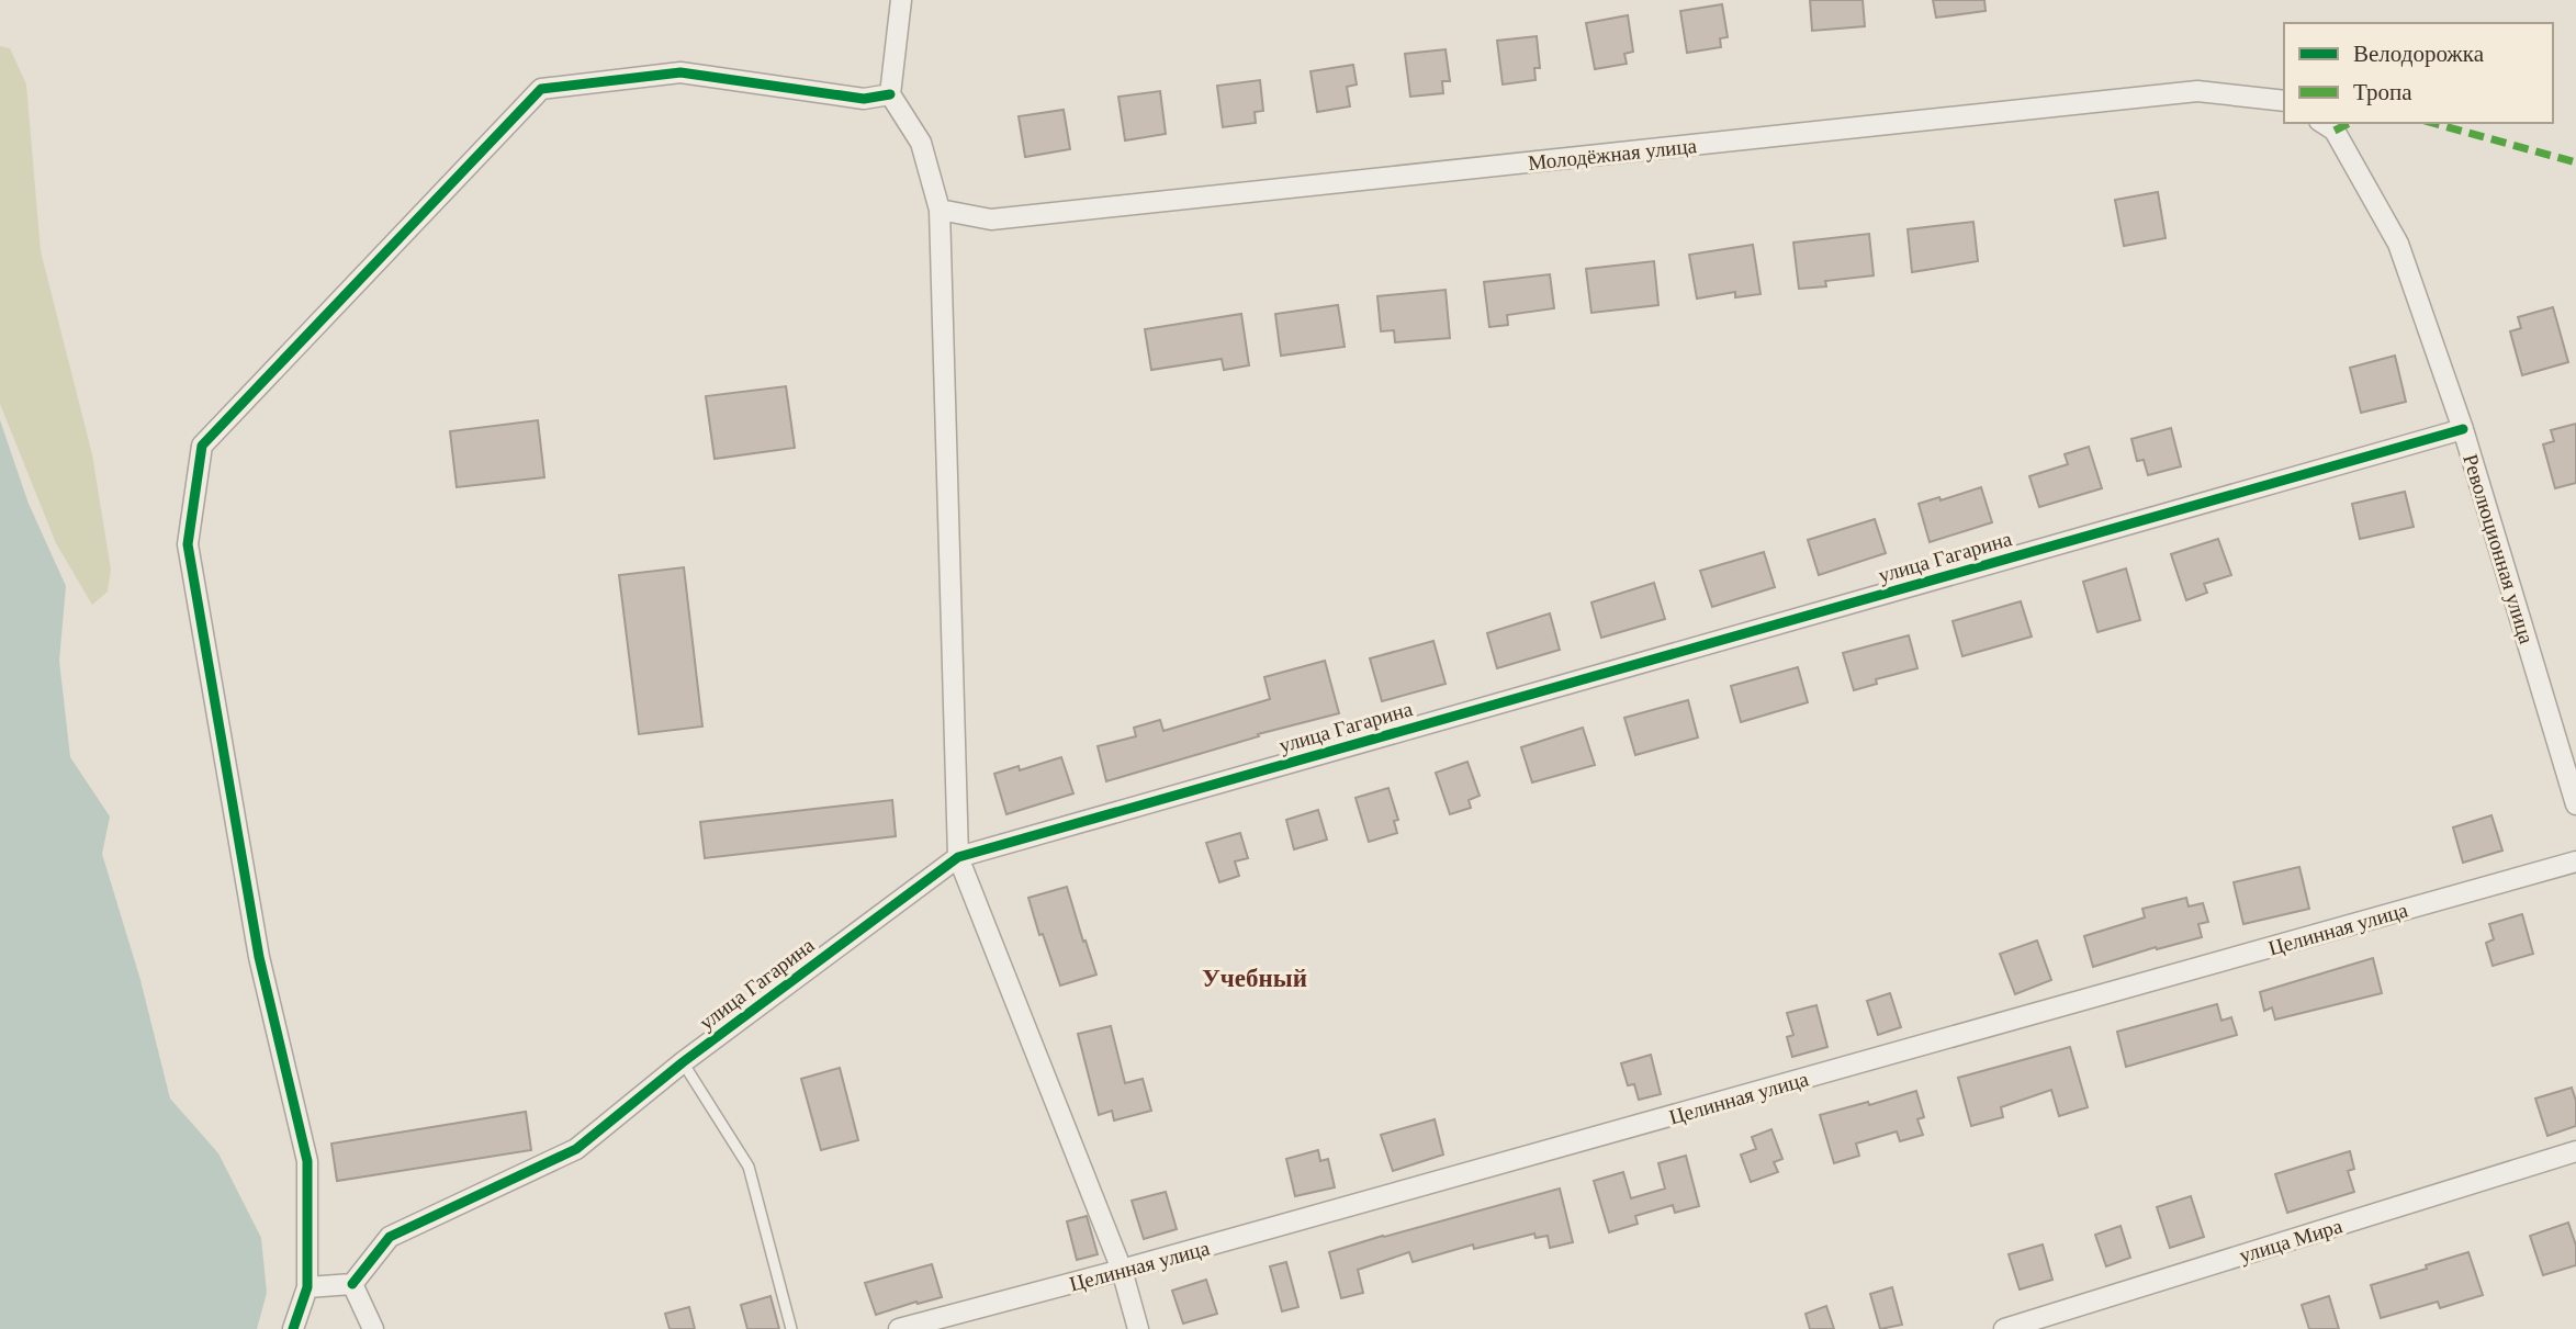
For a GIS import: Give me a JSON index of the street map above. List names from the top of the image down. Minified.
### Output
{"streets":{"street":["Молодёжная улица","Революционная улица","улица Гагарина","Целинная улица","улица Мира"]},"crossings":[["Революционная улица","улица Гагарина"]],"districts":["Учебный"],"legend":["Велодорожка","Тропа"]}
